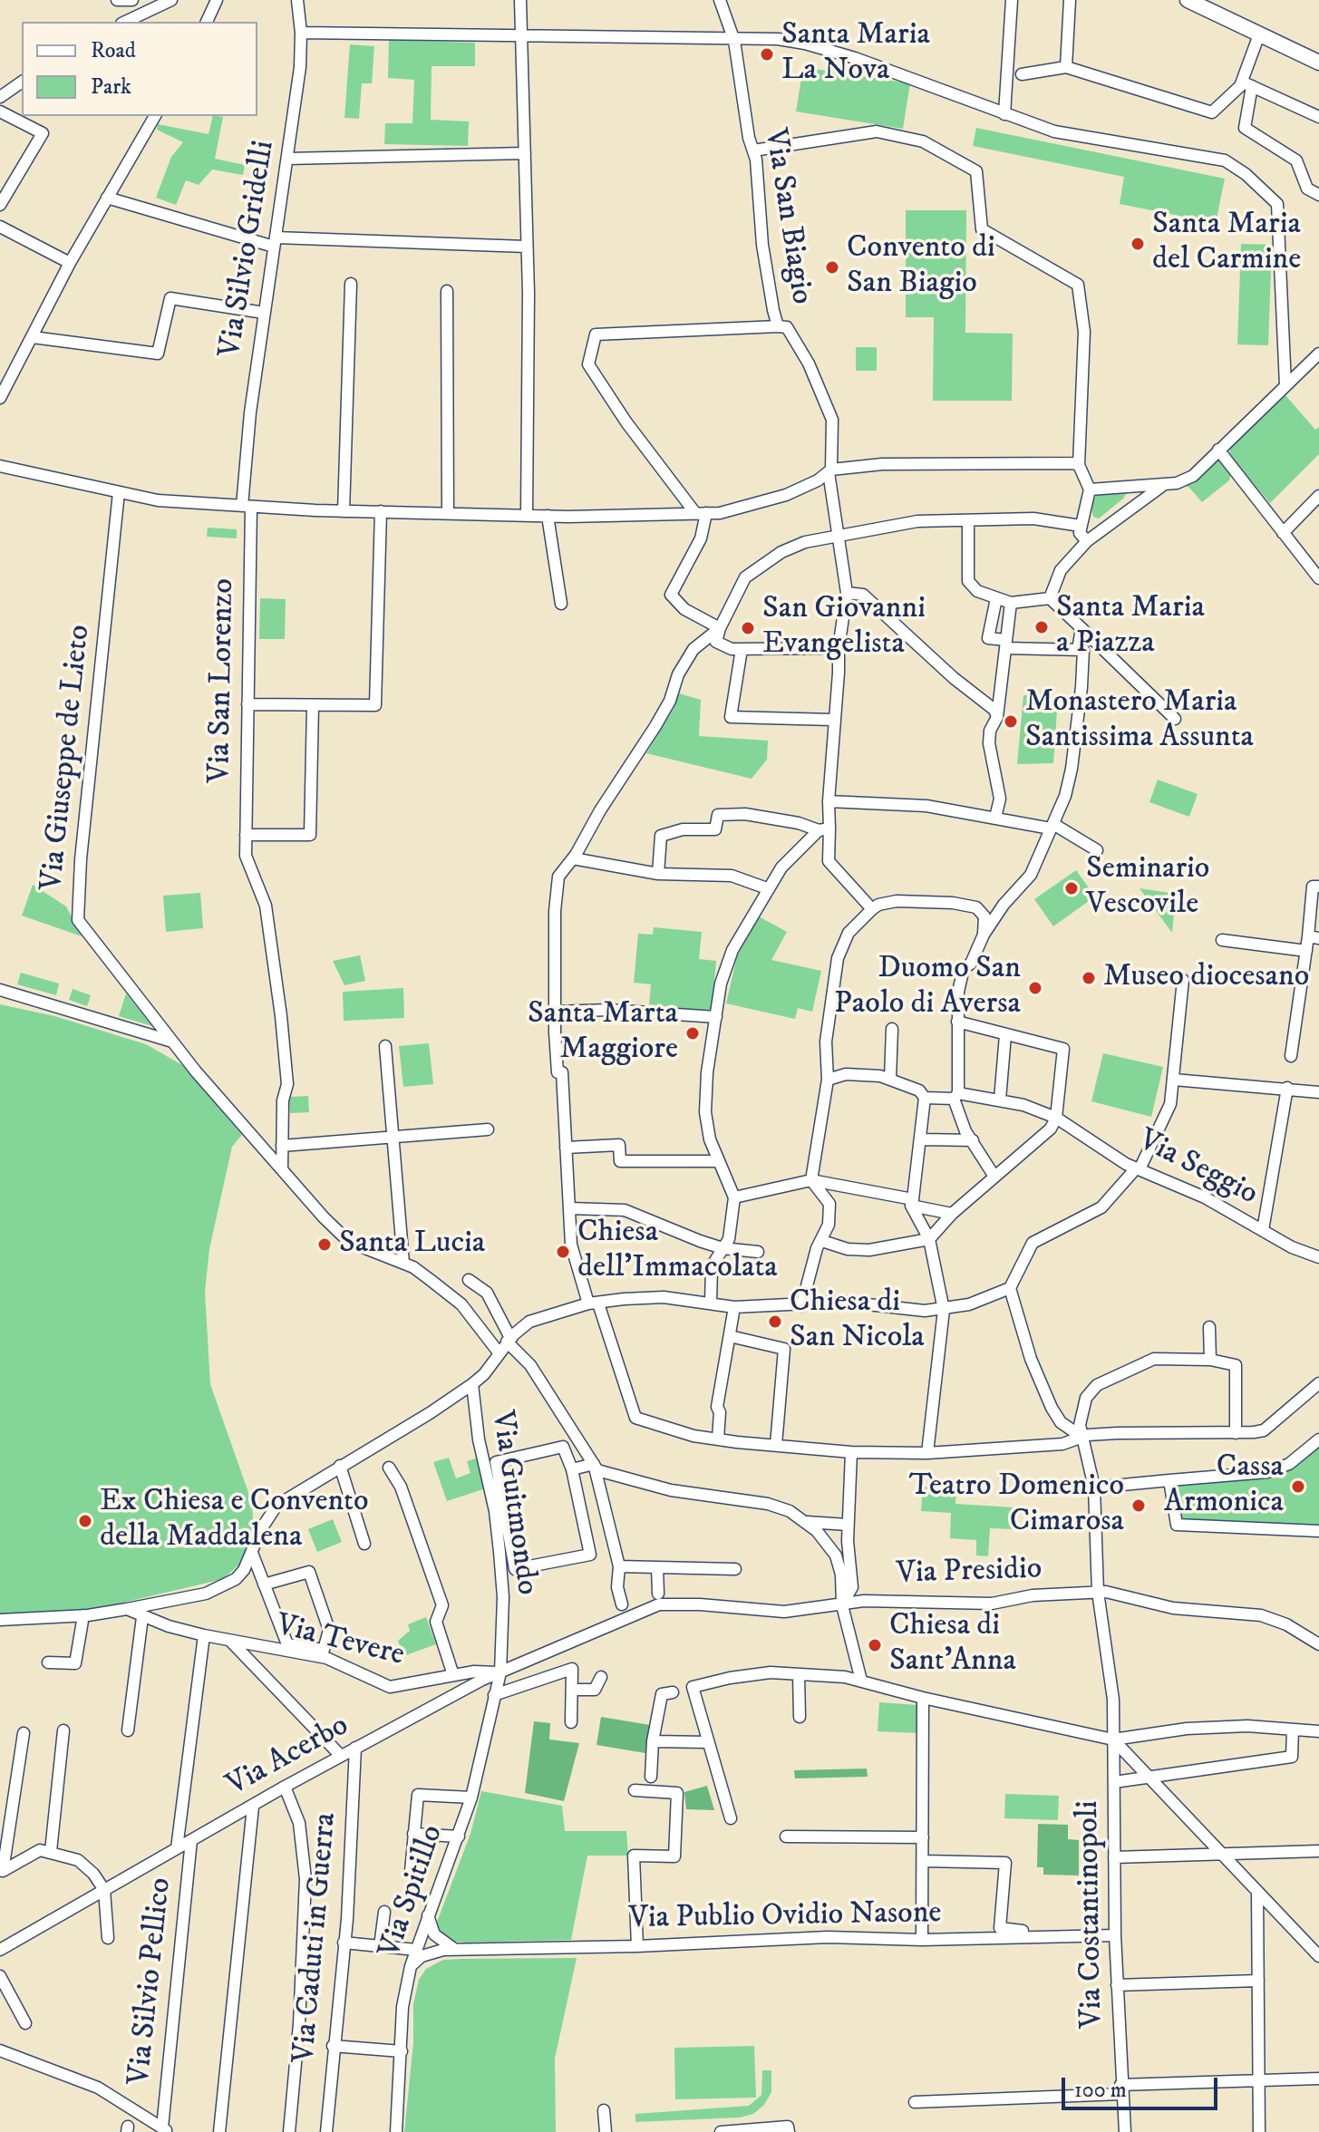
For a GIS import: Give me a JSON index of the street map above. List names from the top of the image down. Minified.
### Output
{"streets":{"street":["Via San Biagio","Via Silvio Gridelli","Via San Lorenzo","Via Giuseppe de Lieto","Via Seggio","Via Guitmondo","Via Presidio","Via Tevere","Via Acerbo","Via Spitillo","Via Costantinopoli","Via Publio Ovidio Nasone","Via Caduti in Guerra","Via Silvio Pellico"]},"crossings":[["Via Silvio Gridelli","Via San Lorenzo"],["Via Guitmondo","Via Presidio"],["Via Guitmondo","Via Tevere"],["Via Guitmondo","Via Acerbo"],["Via Guitmondo","Via Spitillo"],["Via Presidio","Via Tevere"],["Via Presidio","Via Acerbo"],["Via Presidio","Via Spitillo"],["Via Presidio","Via Costantinopoli"],["Via Tevere","Via Acerbo"],["Via Tevere","Via Spitillo"],["Via Acerbo","Via Spitillo"],["Via Acerbo","Via Caduti in Guerra"],["Via Acerbo","Via Silvio Pellico"],["Via Spitillo","Via Publio Ovidio Nasone"],["Via Costantinopoli","Via Publio Ovidio Nasone"]],"places":["Santa Maria La Nova","Santa Maria del Carmine","Convento di San Biagio","Santa Maria a Piazza","San Giovanni Evangelista","Monastero Maria Santissima Assunta","Seminario Vescovile","Museo diocesano","Duomo San Paolo di Aversa","Santa Marta Maggiore","Santa Lucia","Chiesa dell'Immacolata","Chiesa di San Nicola","Cassa Armonica","Teatro Domenico Cimarosa","Ex Chiesa e Convento della Maddalena","Chiesa di Sant'Anna"],"legend":["Road","Park"],"scale_bar":"100 m"}
